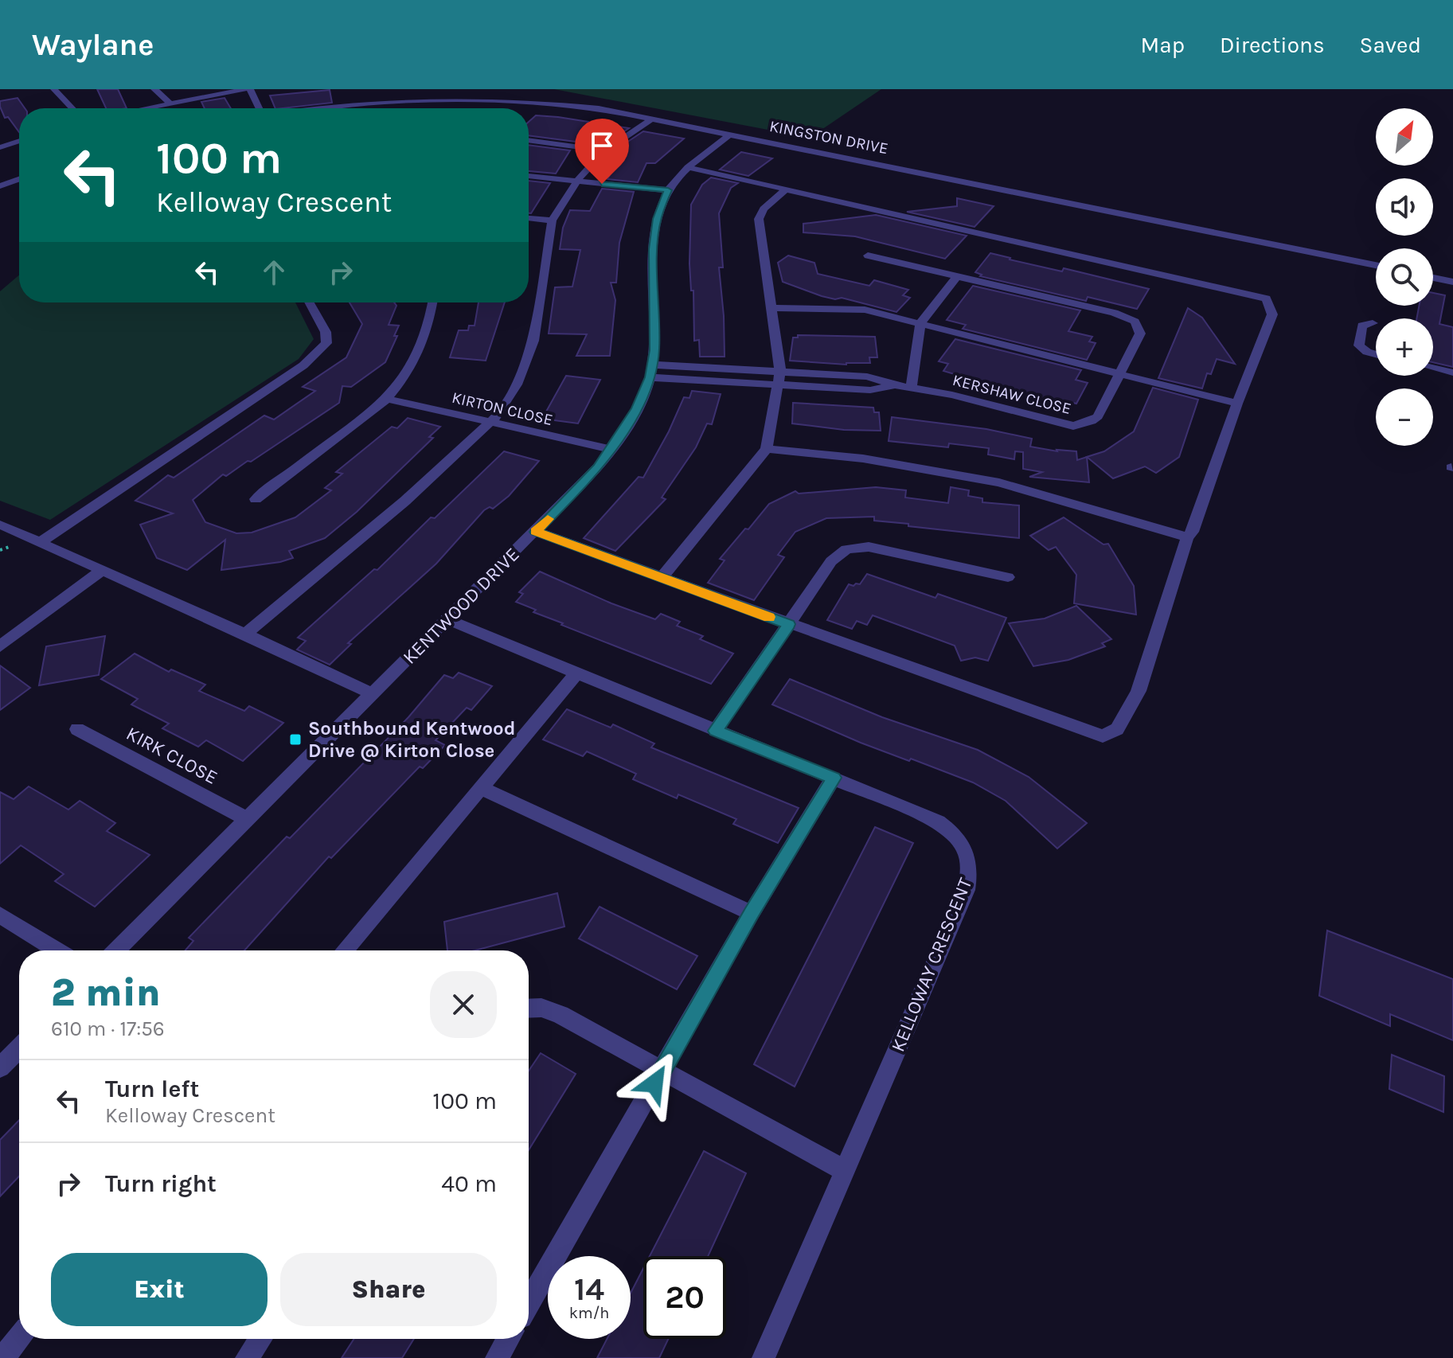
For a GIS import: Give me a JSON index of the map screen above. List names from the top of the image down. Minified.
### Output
{"streets":{"street":["KINGSTON DRIVE","KERSHAW CLOSE","KIRTON CLOSE","KENTWOOD DRIVE","KIRK CLOSE","KELLOWAY CRESCENT"]},"crossings":[["KINGSTON DRIVE","KENTWOOD DRIVE"],["KERSHAW CLOSE","KENTWOOD DRIVE"],["KIRTON CLOSE","KENTWOOD DRIVE"],["KENTWOOD DRIVE","KIRK CLOSE"],["KENTWOOD DRIVE","KELLOWAY CRESCENT"]],"places":{"transit":["Southbound Kentwood Drive @ Kirton Close"]},"north":"top right","page":{"header":"Waylane","nav":["Map","Directions","Saved"],"map_buttons":["+","−"],"turn":["100 m","Kelloway Crescent"],"heading":["2 min","610 m · 17:56"],"list":[{"name":"Turn left","note":"Kelloway Crescent","value":"100 m"},{"name":"Turn right","value":"40 m"}],"buttons":["Exit","Share"],"speed":"14 km/h","limit":"20"}}
